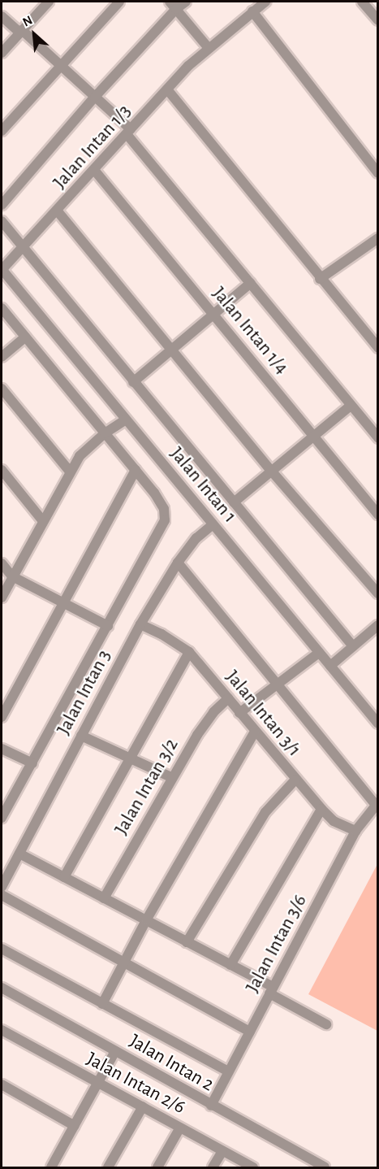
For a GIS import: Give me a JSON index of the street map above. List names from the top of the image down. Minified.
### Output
{"streets":{"street":["Jalan Intan 1/3","Jalan Intan 1/4","Jalan Intan 1","Jalan Intan 3","Jalan Intan 3/1","Jalan Intan 3/2","Jalan Intan 3/6","Jalan Intan 2","Jalan Intan 2/6"]},"crossings":[["Jalan Intan 1/3","Jalan Intan 1/4"],["Jalan Intan 1/3","Jalan Intan 1"],["Jalan Intan 1","Jalan Intan 3"],["Jalan Intan 3","Jalan Intan 3/1"],["Jalan Intan 3/1","Jalan Intan 3/2"],["Jalan Intan 3/1","Jalan Intan 3/6"],["Jalan Intan 3/6","Jalan Intan 2"]],"north":"top left"}
